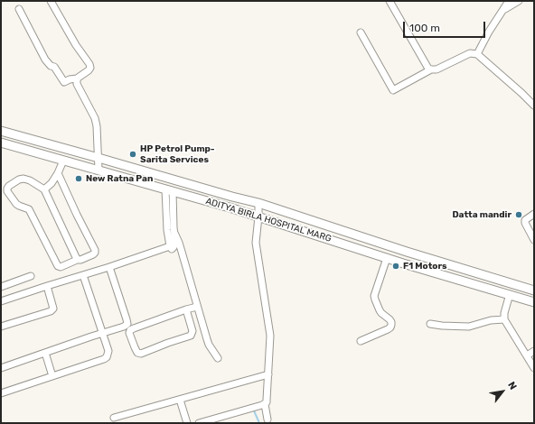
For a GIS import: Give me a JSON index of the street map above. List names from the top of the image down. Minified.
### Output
{"streets":{"main road":["ADITYA BIRLA HOSPITAL MARG"]},"places":["HP Petrol Pump- Sarita Services","New Ratna Pan","Datta mandir","F1 Motors"],"scale_bar":"100 m","north":"top right"}
